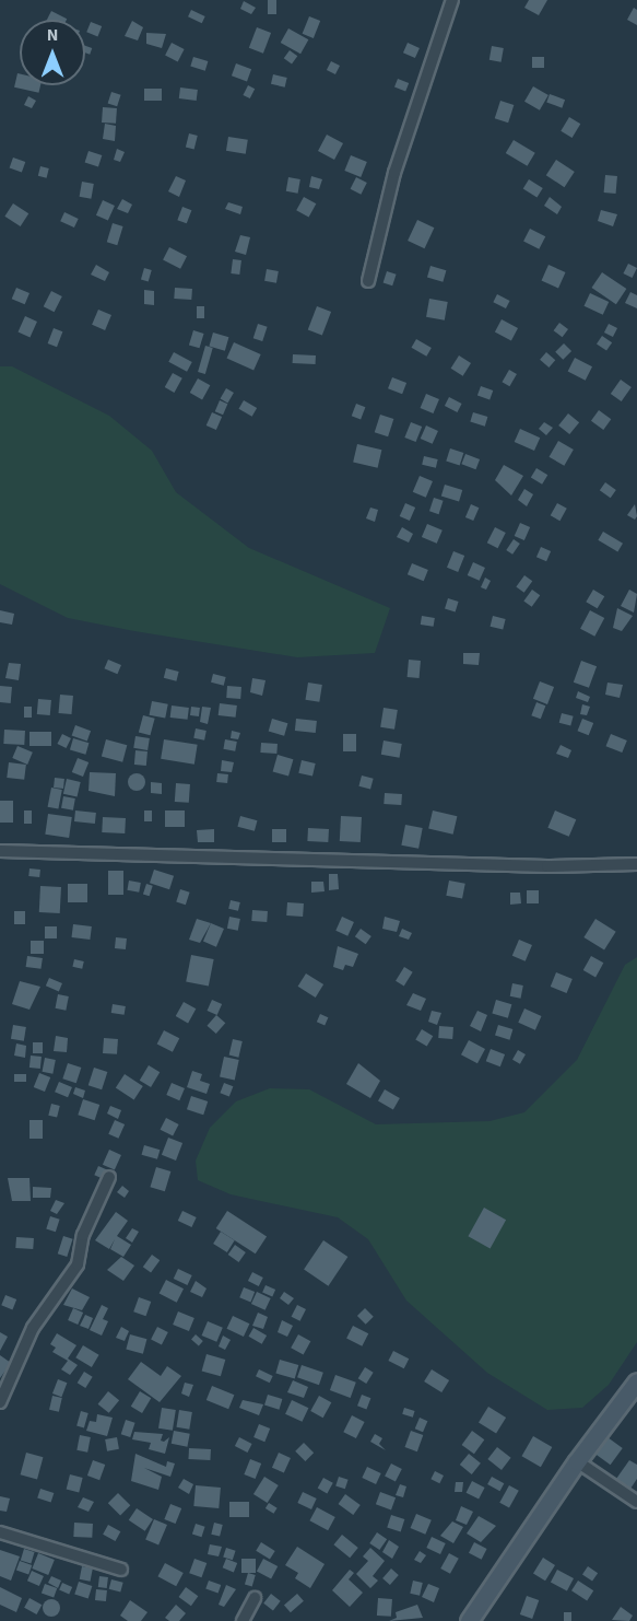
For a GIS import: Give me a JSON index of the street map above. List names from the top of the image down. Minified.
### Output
{"north":"top"}
